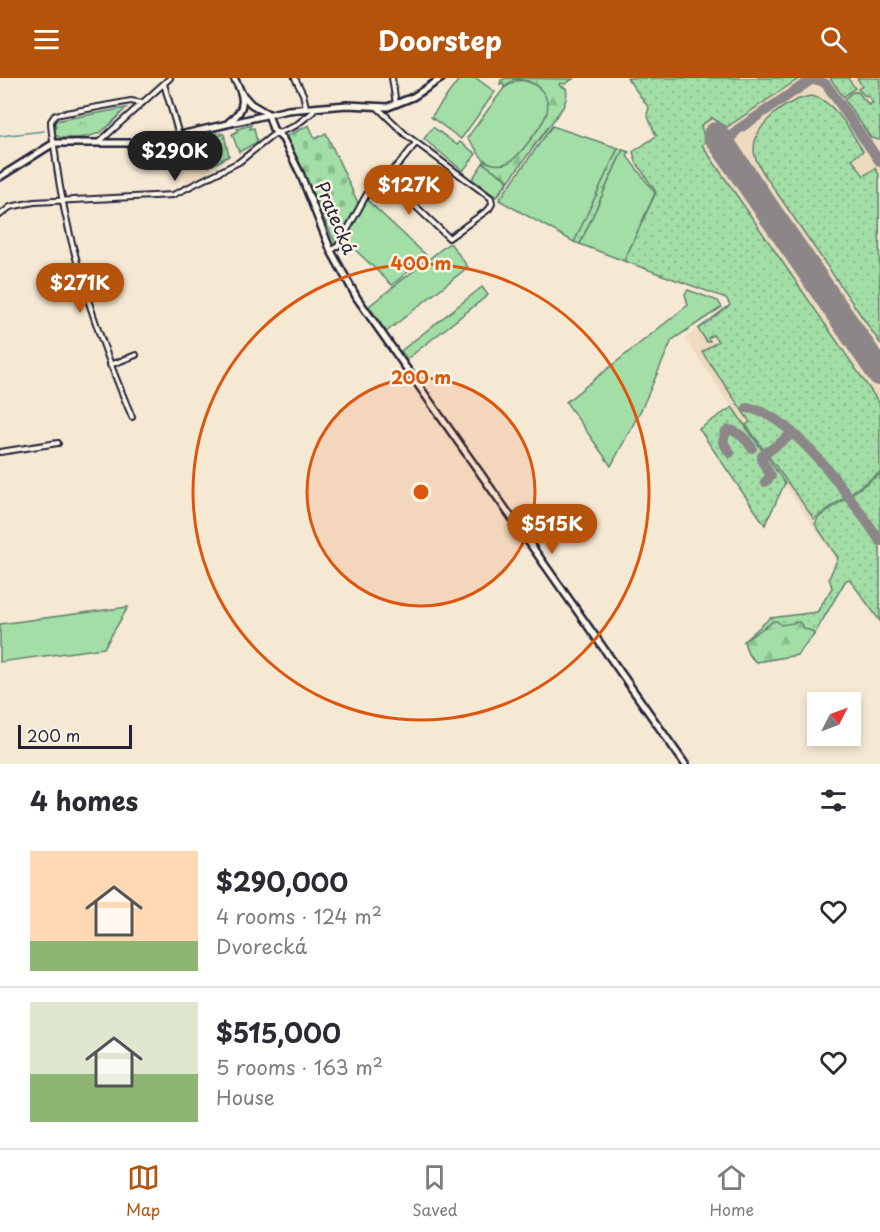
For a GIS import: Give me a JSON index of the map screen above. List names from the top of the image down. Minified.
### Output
{"streets":{"main road":["Pratecká"]},"scale_bar":"200 m","north":"top right","page":{"header":"Doorstep","price":["$290K","$127K","$271K","$515K"],"scale":"200 m","heading":"4 homes","list":[{"name":"$290,000","note":"4 rooms · 124 m² · Dvorecká"},{"name":"$515,000","note":"5 rooms · 163 m² · House"}],"tabs":["Map","Saved","Home"]},"rings":["400 m","200 m"]}
